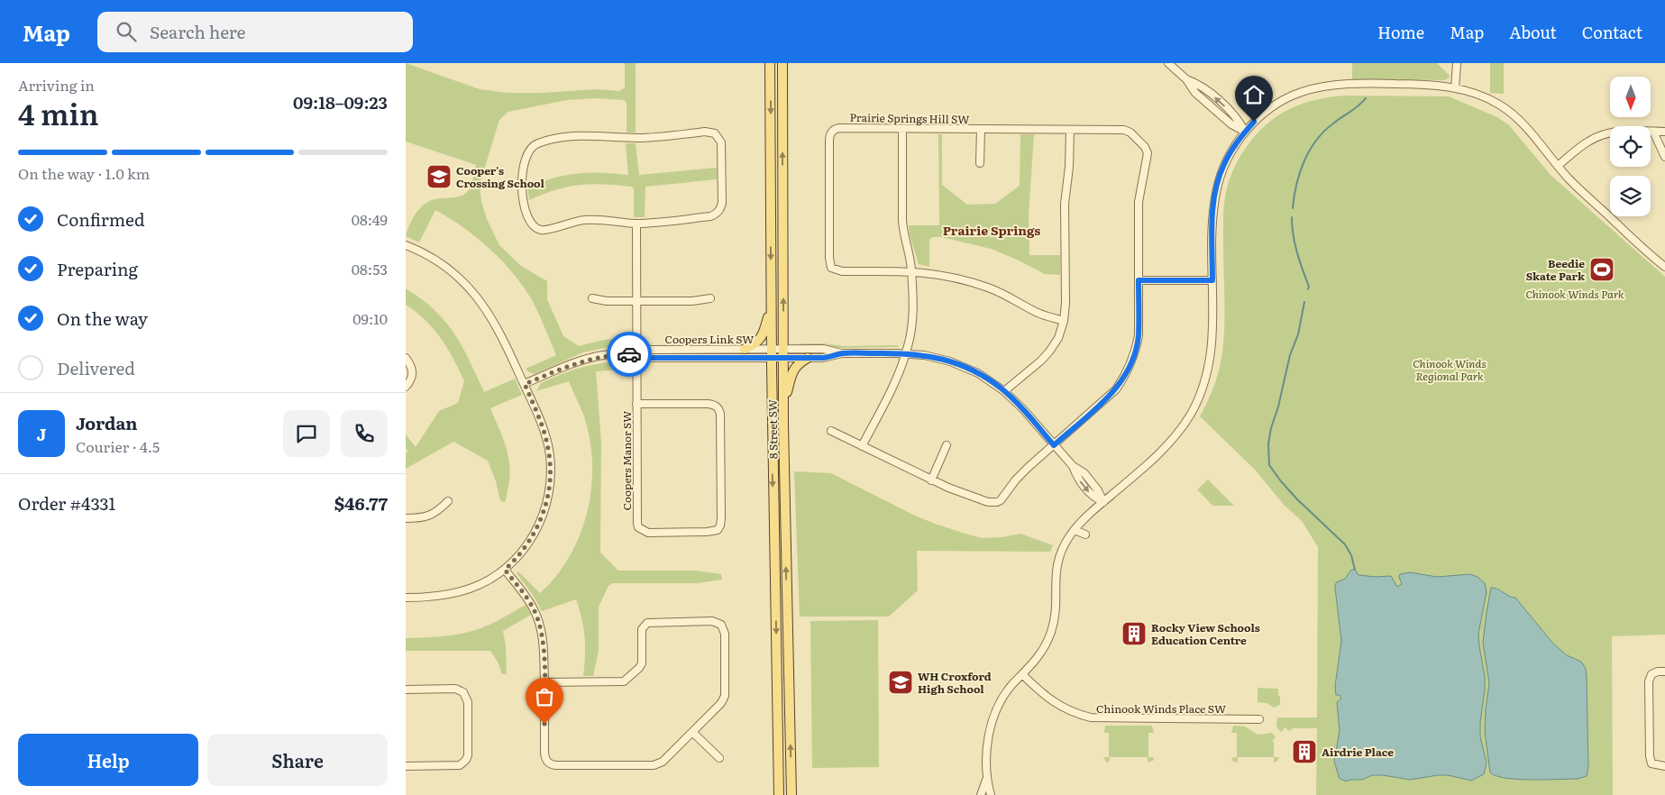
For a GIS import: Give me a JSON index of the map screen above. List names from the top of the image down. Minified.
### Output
{"streets":{"main road":["8 Street SW"],"street":["Prairie Springs Hill SW","Coopers Link SW","Coopers Manor SW","Chinook Winds Place SW"]},"crossings":[["Coopers Link SW","8 Street SW"],["Coopers Link SW","Coopers Manor SW"]],"districts":["Prairie Springs"],"parks":["Chinook Winds Park","Chinook Winds Regional Park"],"places":{"school or university":["Cooper's Crossing School","WH Croxford High School"],"sports":["Beedie Skate Park"],"building":["Rocky View Schools Education Centre","Airdrie Place"]},"north":"bottom","page":{"header":"Map","search":"Search here","nav":["Home","Map","About","Contact"],"heading":["4 min","Arriving in","09:18–09:23"],"panel":["Jordan","Courier · 4.5","Order #4331","$46.77"],"bar":"On the way · 1.0 km","list":[["Confirmed","08:49"],["Preparing","08:53"],["On the way","09:10"],"Delivered"],"round":"J","buttons":["Help","Share"]}}
